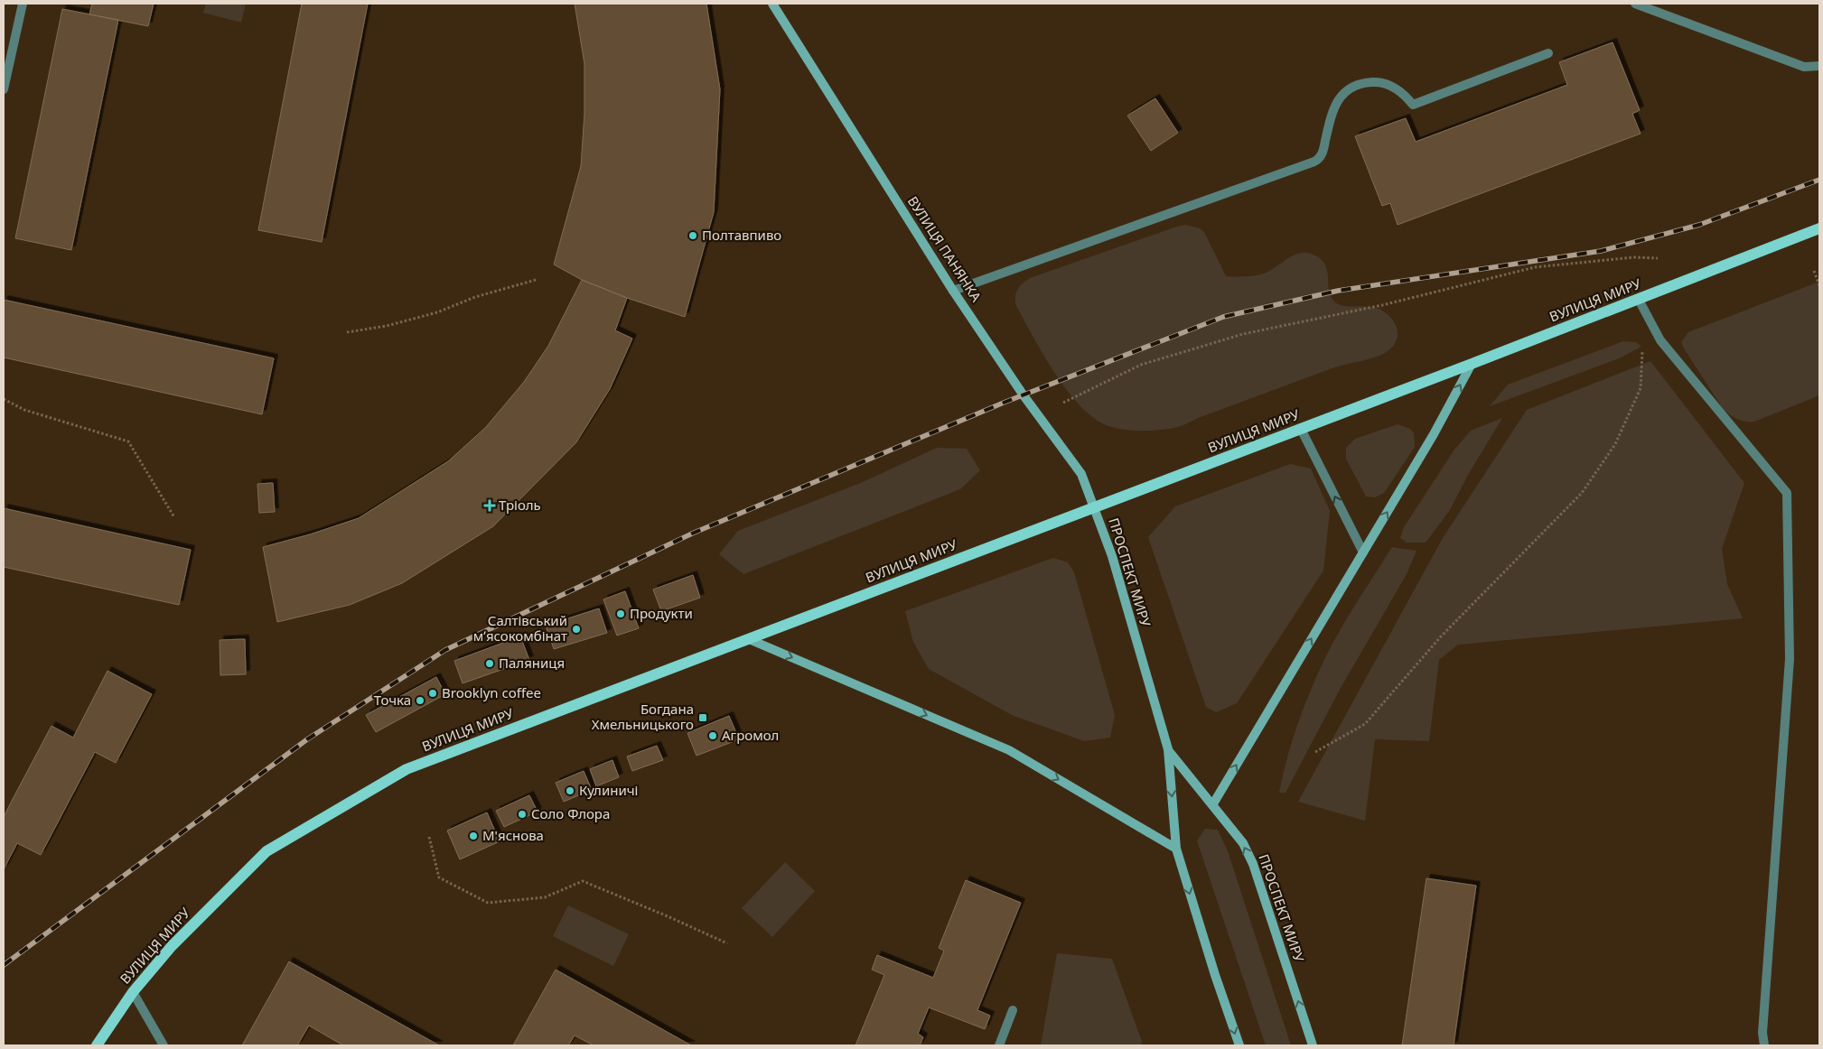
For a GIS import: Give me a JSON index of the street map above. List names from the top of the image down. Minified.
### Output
{"streets":{"main road":["ВУЛИЦЯ ПАНЯНКА","ВУЛИЦЯ МИРУ","ПРОСПЕКТ МИРУ"]},"crossings":[["ВУЛИЦЯ ПАНЯНКА","ВУЛИЦЯ МИРУ"],["ВУЛИЦЯ ПАНЯНКА","ПРОСПЕКТ МИРУ"],["ВУЛИЦЯ МИРУ","ПРОСПЕКТ МИРУ"]],"places":{"other":["Полтавпиво","Продукти","Салтівський мʼясокомбінат","Паляниця","Brooklyn coffee","Точка","Агромол","Кулиничі","Соло Флора","М'яснова"],"health":["Тріоль"],"transit":["Богдана Хмельницького"]}}
